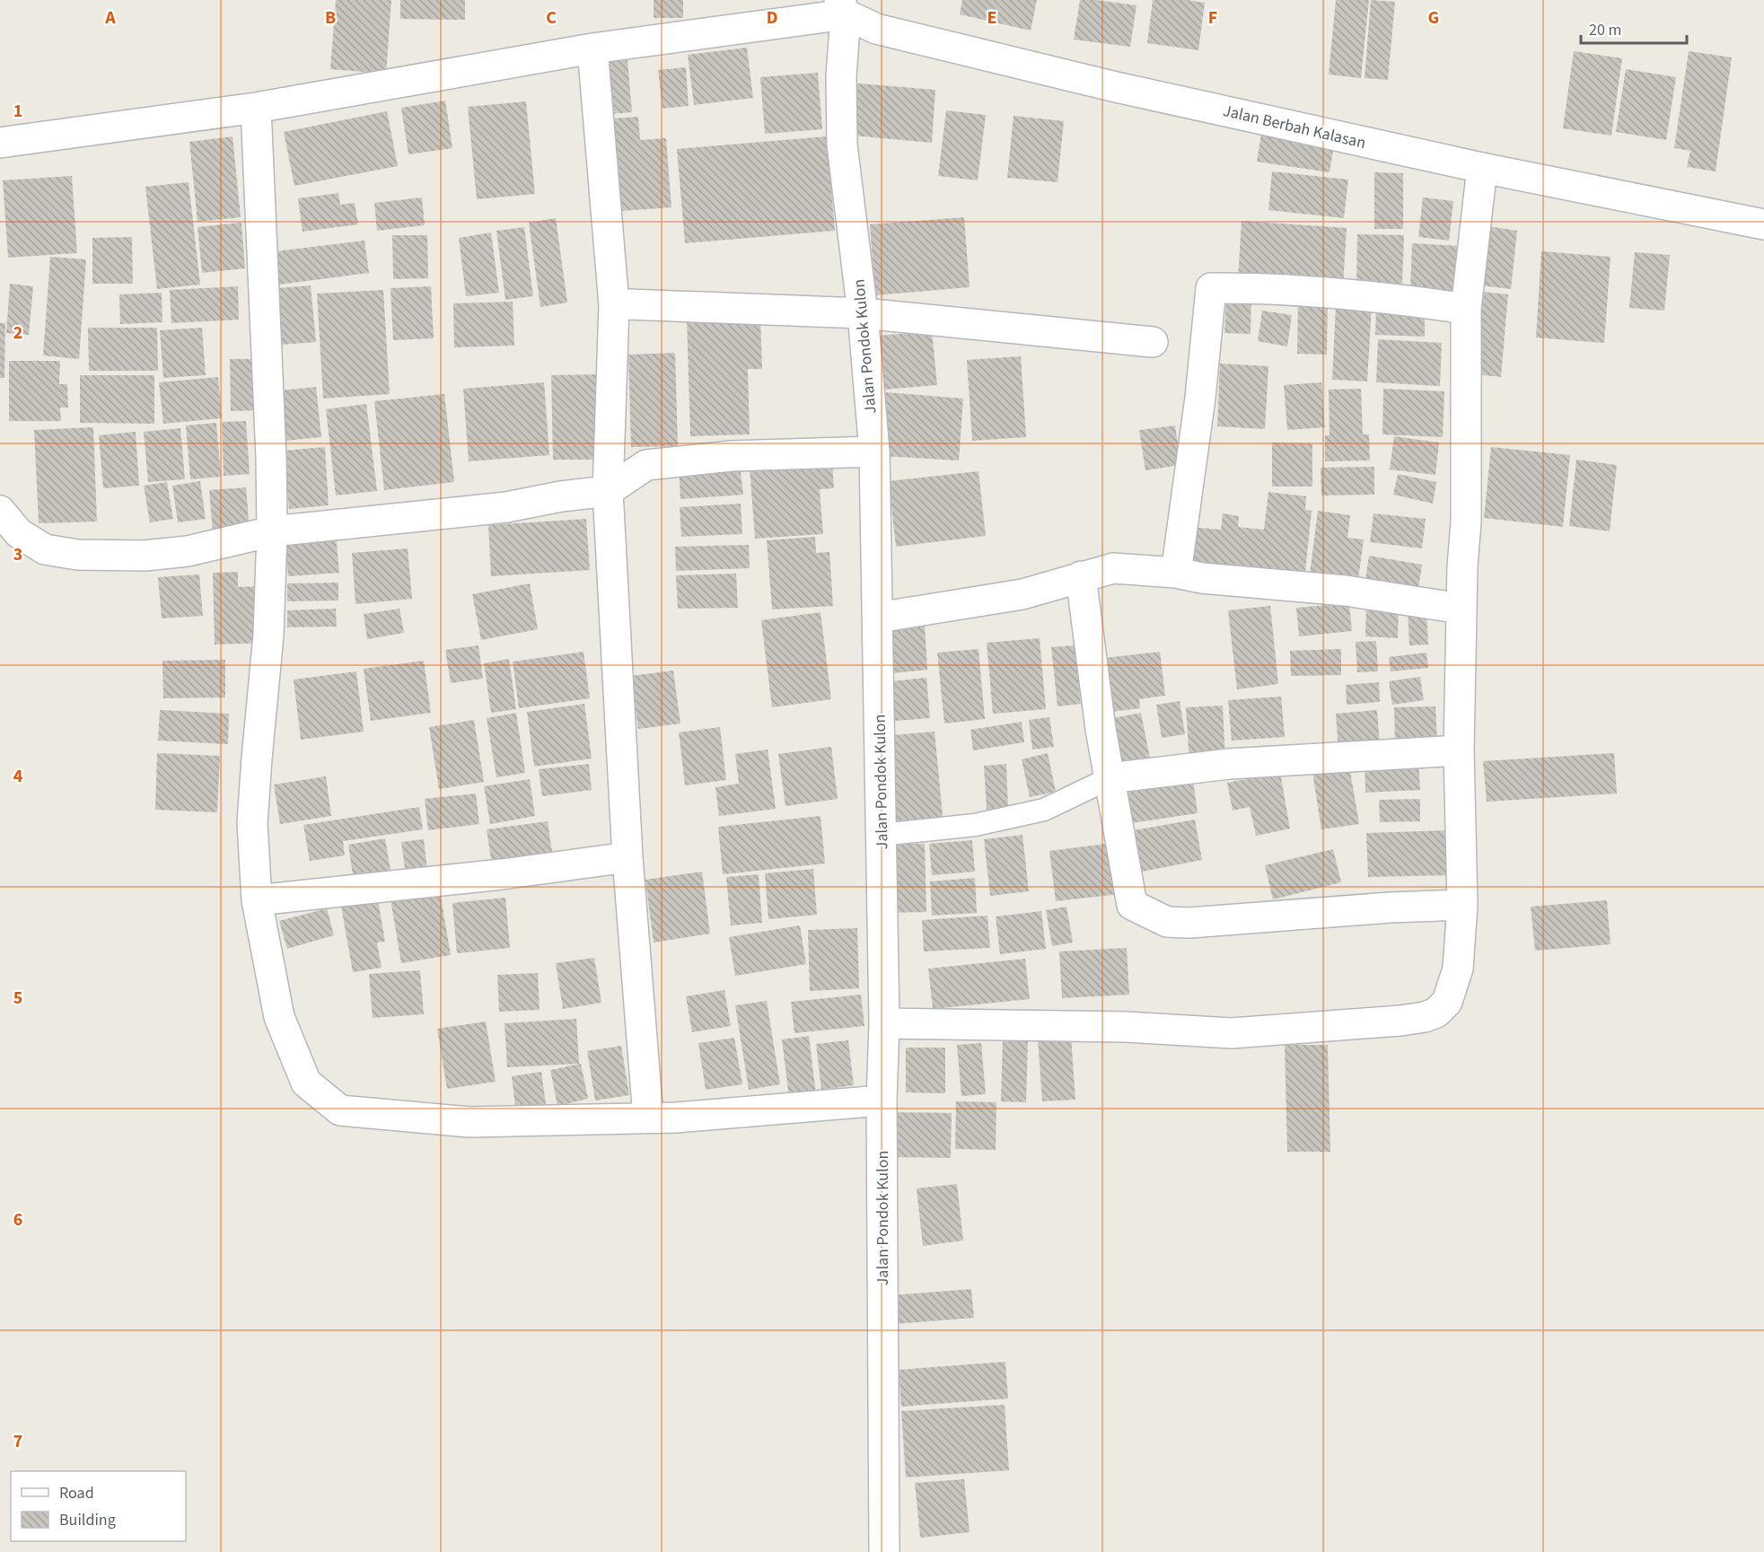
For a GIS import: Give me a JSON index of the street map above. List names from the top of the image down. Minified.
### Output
{"streets":{"street":["Jalan Berbah Kalasan","Jalan Pondok Kulon"]},"crossings":[["Jalan Berbah Kalasan","Jalan Pondok Kulon"]],"legend":["Road","Building"],"scale_bar":"20 m","grid":{"columns":["A","B","C","D","E","F","G"],"rows":["1","2","3","4","5","6","7"]}}
